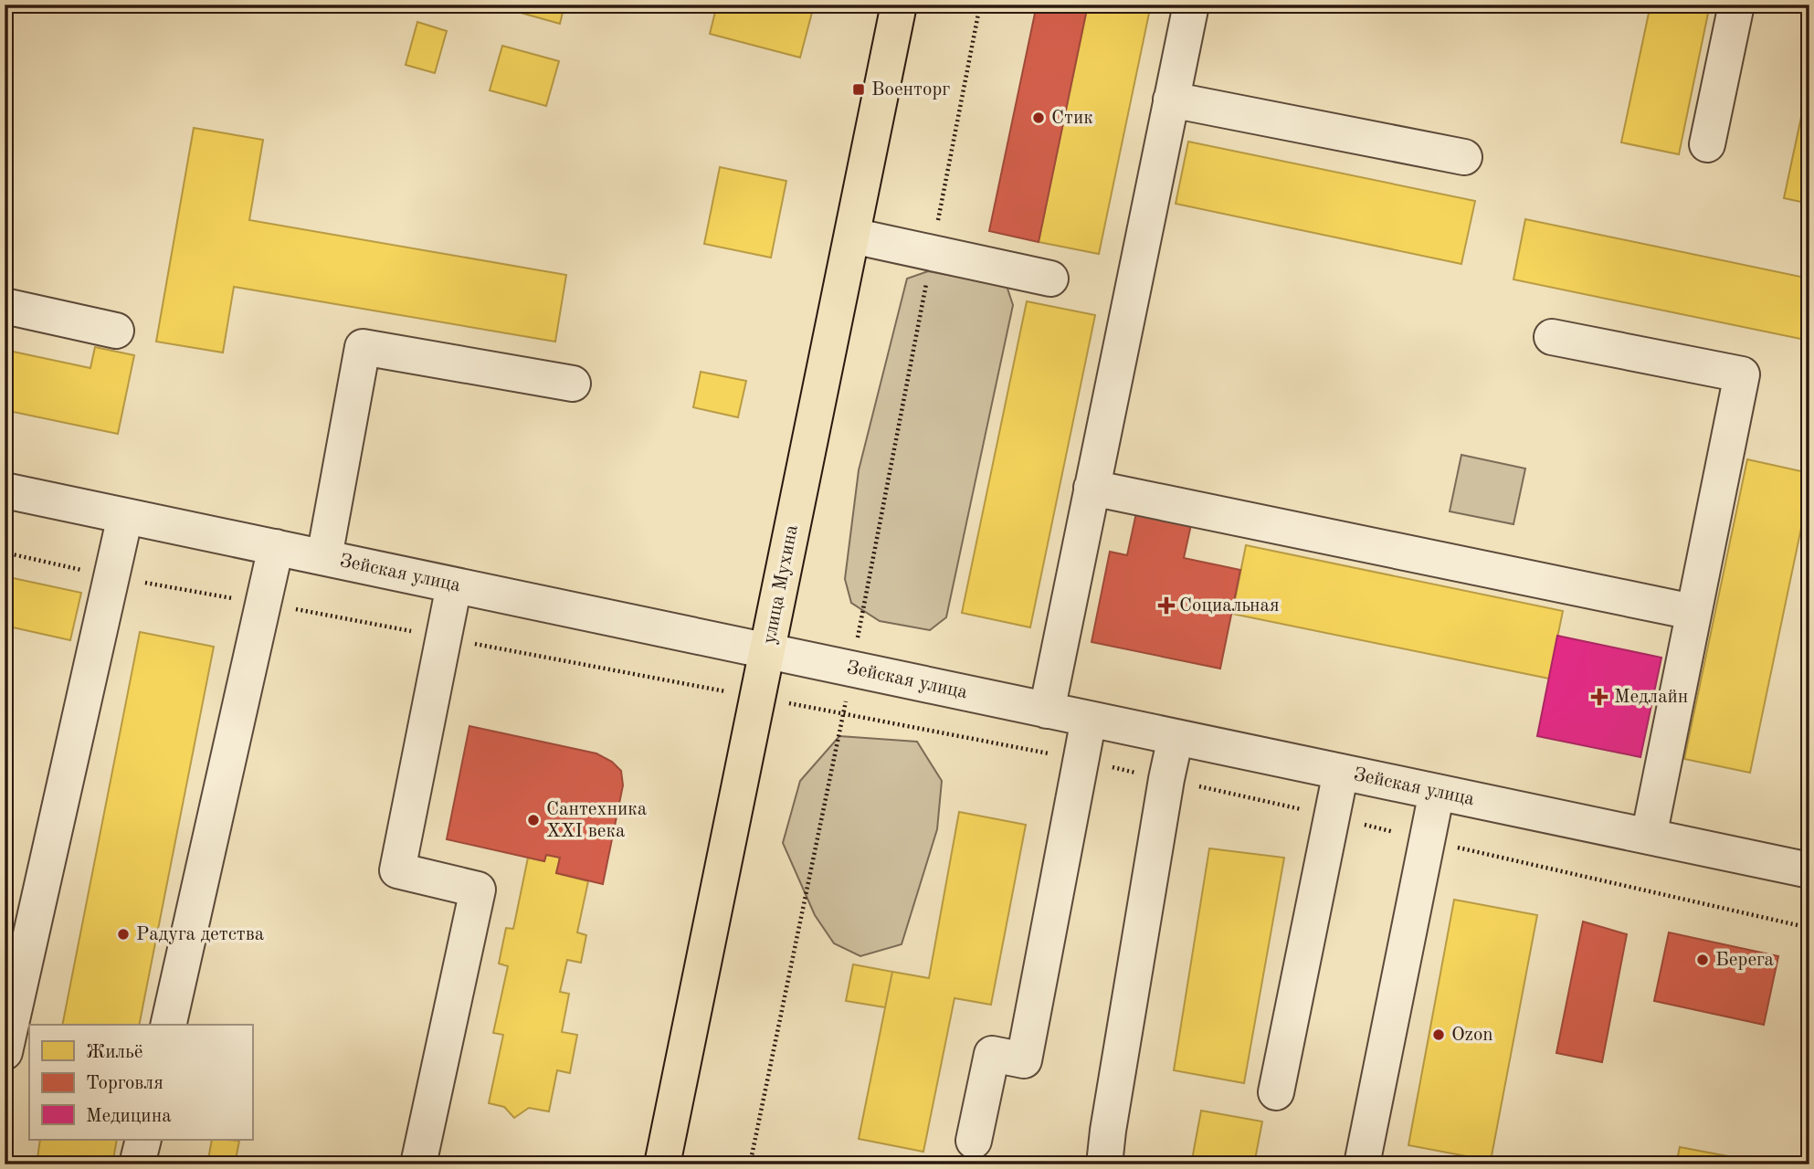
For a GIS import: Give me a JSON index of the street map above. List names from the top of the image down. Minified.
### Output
{"streets":{"main road":["улица Мухина"],"street":["Зейская улица"]},"crossings":[["Зейская улица","улица Мухина"]],"places":{"transit":["Военторг"],"other":["Стик","Сантехника XXI века","Радуга детства","Берега","Ozon"],"health":["Социальная","Медлайн"]},"legend":["Жильё","Торговля","Медицина"]}
